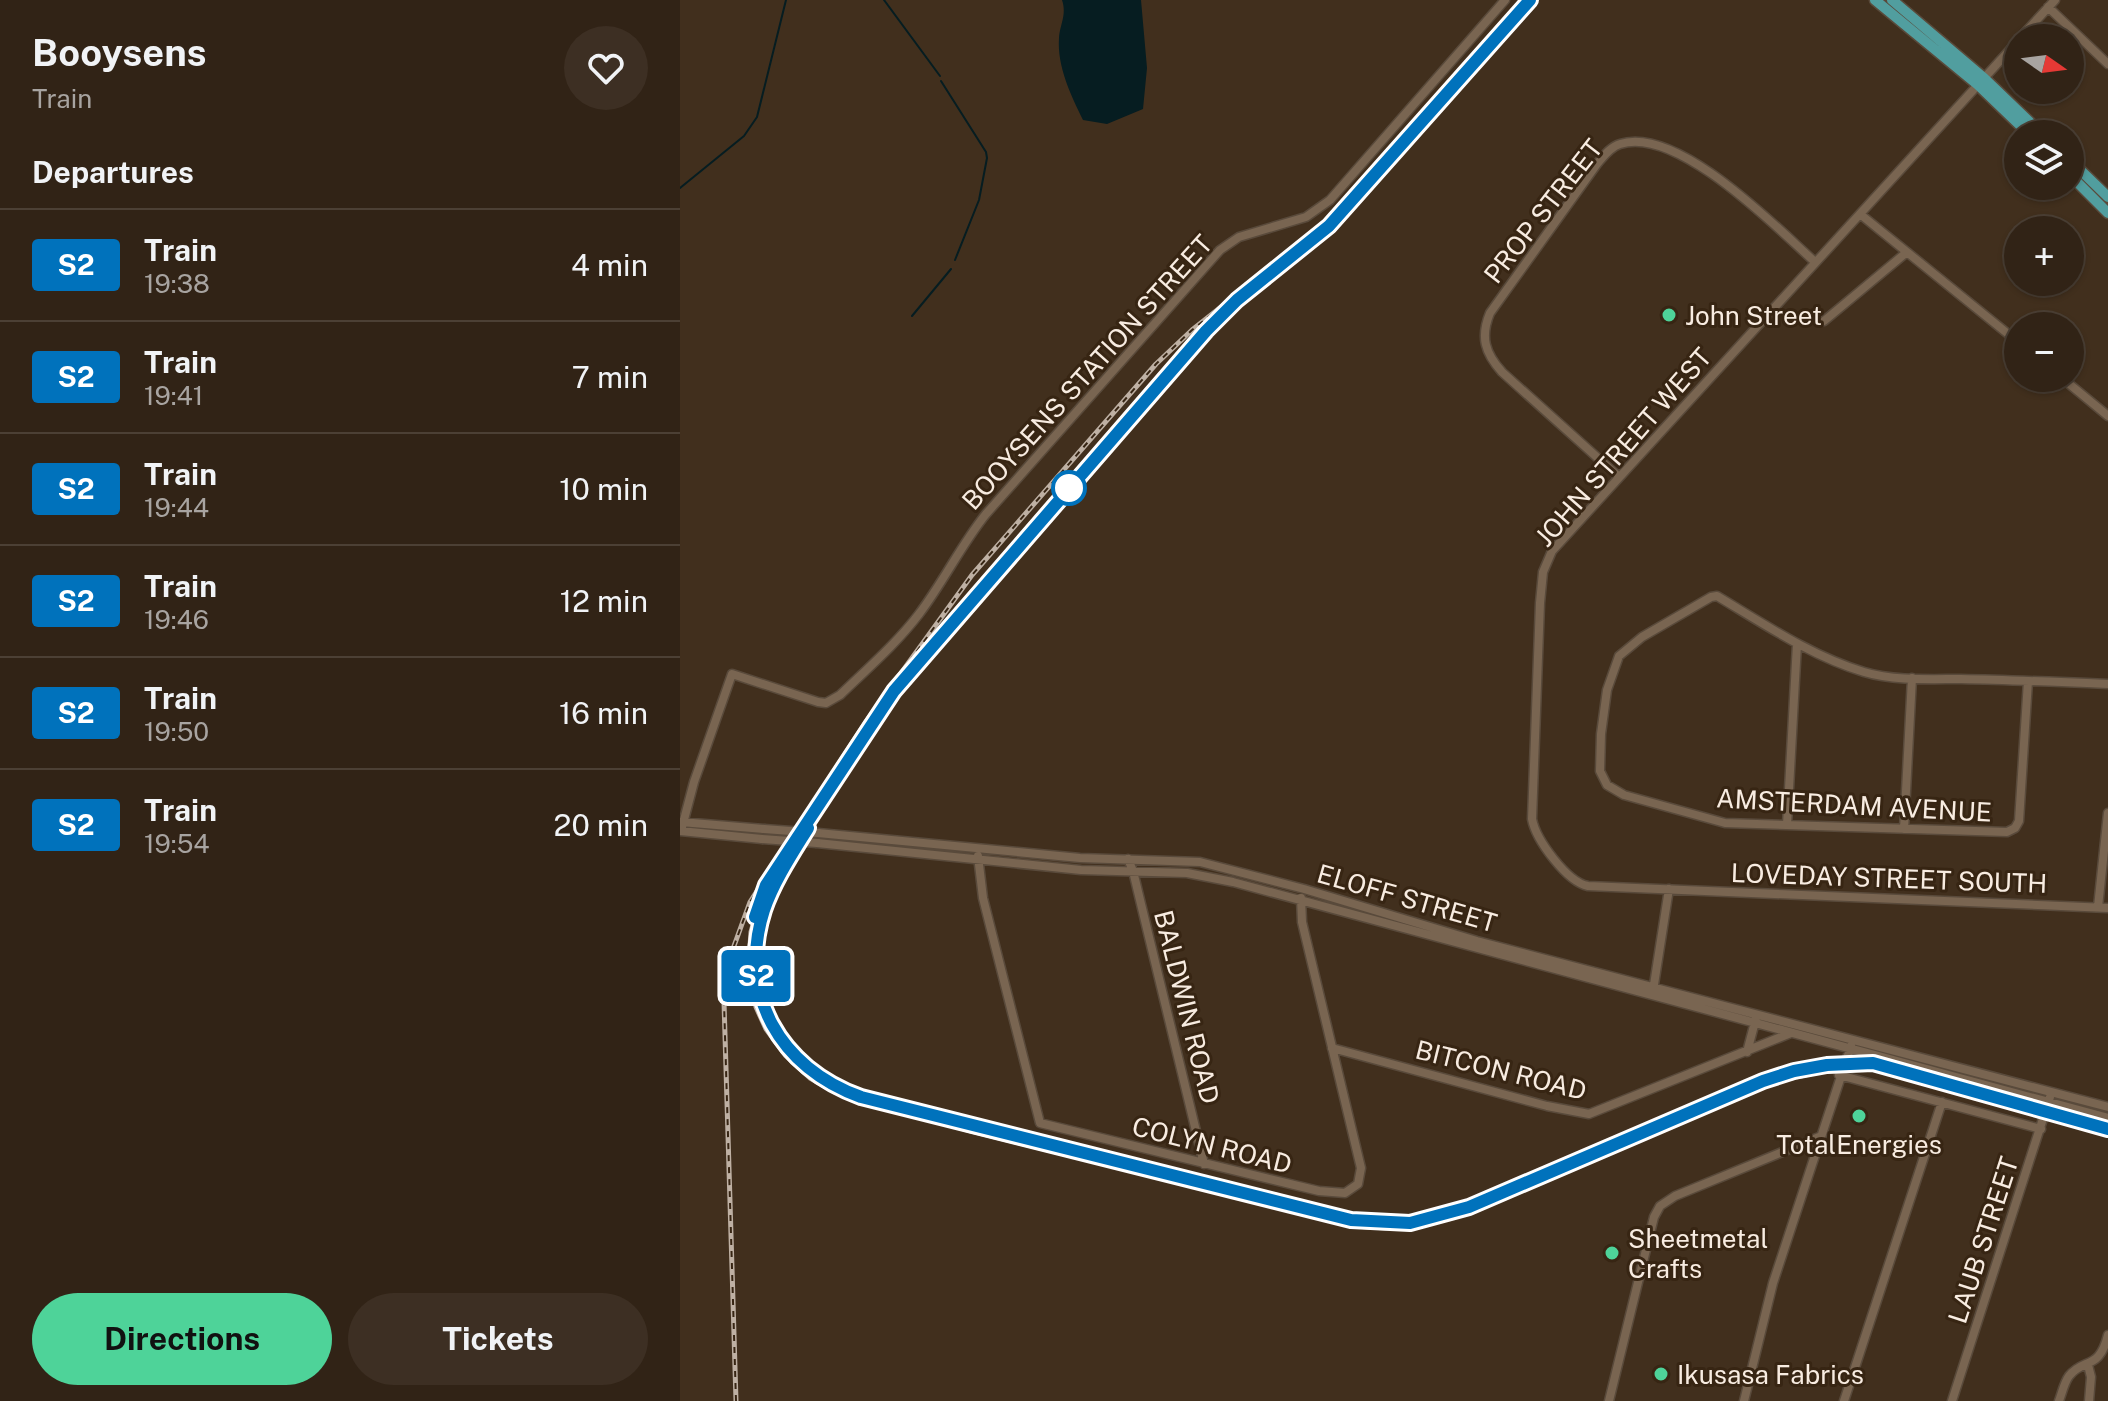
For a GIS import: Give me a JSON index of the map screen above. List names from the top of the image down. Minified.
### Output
{"streets":{"street":["PROP STREET","BOOYSENS STATION STREET","JOHN STREET WEST","AMSTERDAM AVENUE","LOVEDAY STREET SOUTH","ELOFF STREET","BALDWIN ROAD","BITCON ROAD","COLYN ROAD","LAUB STREET"]},"crossings":[["PROP STREET","JOHN STREET WEST"],["BOOYSENS STATION STREET","ELOFF STREET"],["JOHN STREET WEST","LOVEDAY STREET SOUTH"],["ELOFF STREET","BALDWIN ROAD"],["ELOFF STREET","BITCON ROAD"],["ELOFF STREET","COLYN ROAD"],["ELOFF STREET","LAUB STREET"],["BALDWIN ROAD","COLYN ROAD"],["BITCON ROAD","COLYN ROAD"]],"places":["John Street","TotalEnergies","Sheetmetal Crafts","Ikusasa Fabrics"],"north":"right","page":{"heading":[["Booysens","Train"],"Departures"],"on_map":"S2","map_buttons":["+","−"],"list":[{"mark":"S2","name":"Train","note":"19:38","value":"4 min"},{"mark":"S2","name":"Train","note":"19:41","value":"7 min"},{"mark":"S2","name":"Train","note":"19:44","value":"10 min"},{"mark":"S2","name":"Train","note":"19:46","value":"12 min"},{"mark":"S2","name":"Train","note":"19:50","value":"16 min"},{"mark":"S2","name":"Train","note":"19:54","value":"20 min"}],"buttons":["Directions","Tickets"]}}
